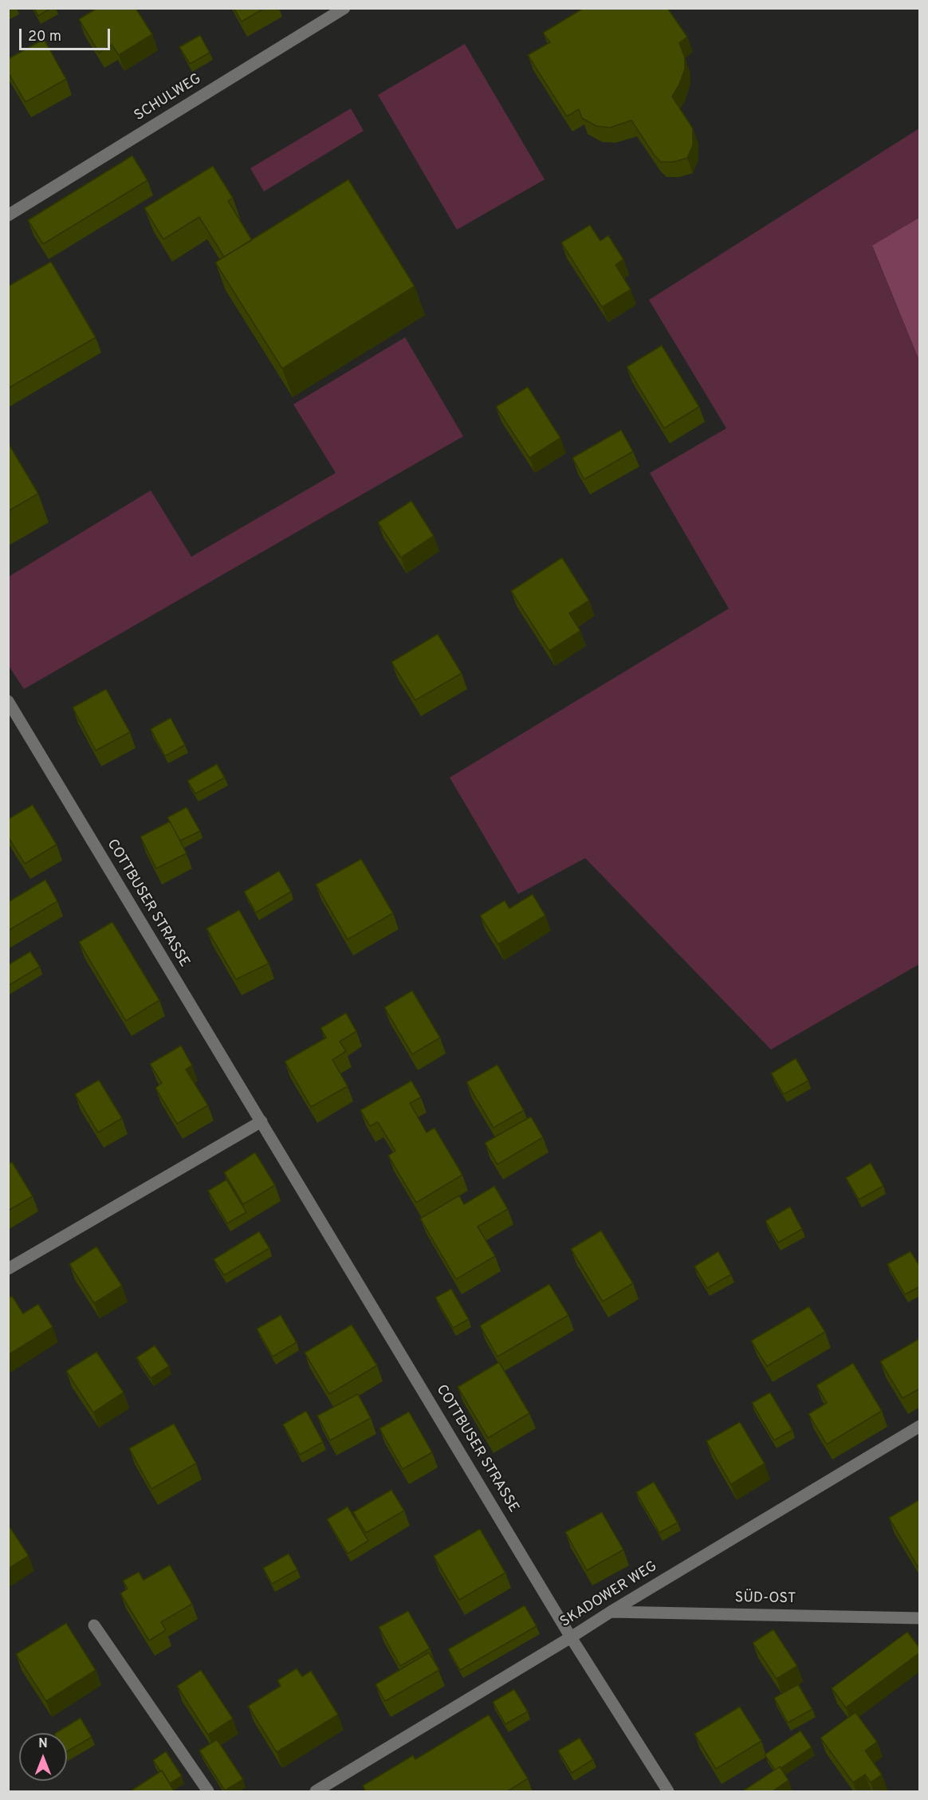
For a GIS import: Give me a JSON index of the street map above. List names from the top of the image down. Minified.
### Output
{"streets":{"street":["SCHULWEG","COTTBUSER STRASSE","SKADOWER WEG","SÜD-OST"]},"crossings":[["COTTBUSER STRASSE","SKADOWER WEG"],["SKADOWER WEG","SÜD-OST"]],"scale_bar":"20 m","north":"top"}
